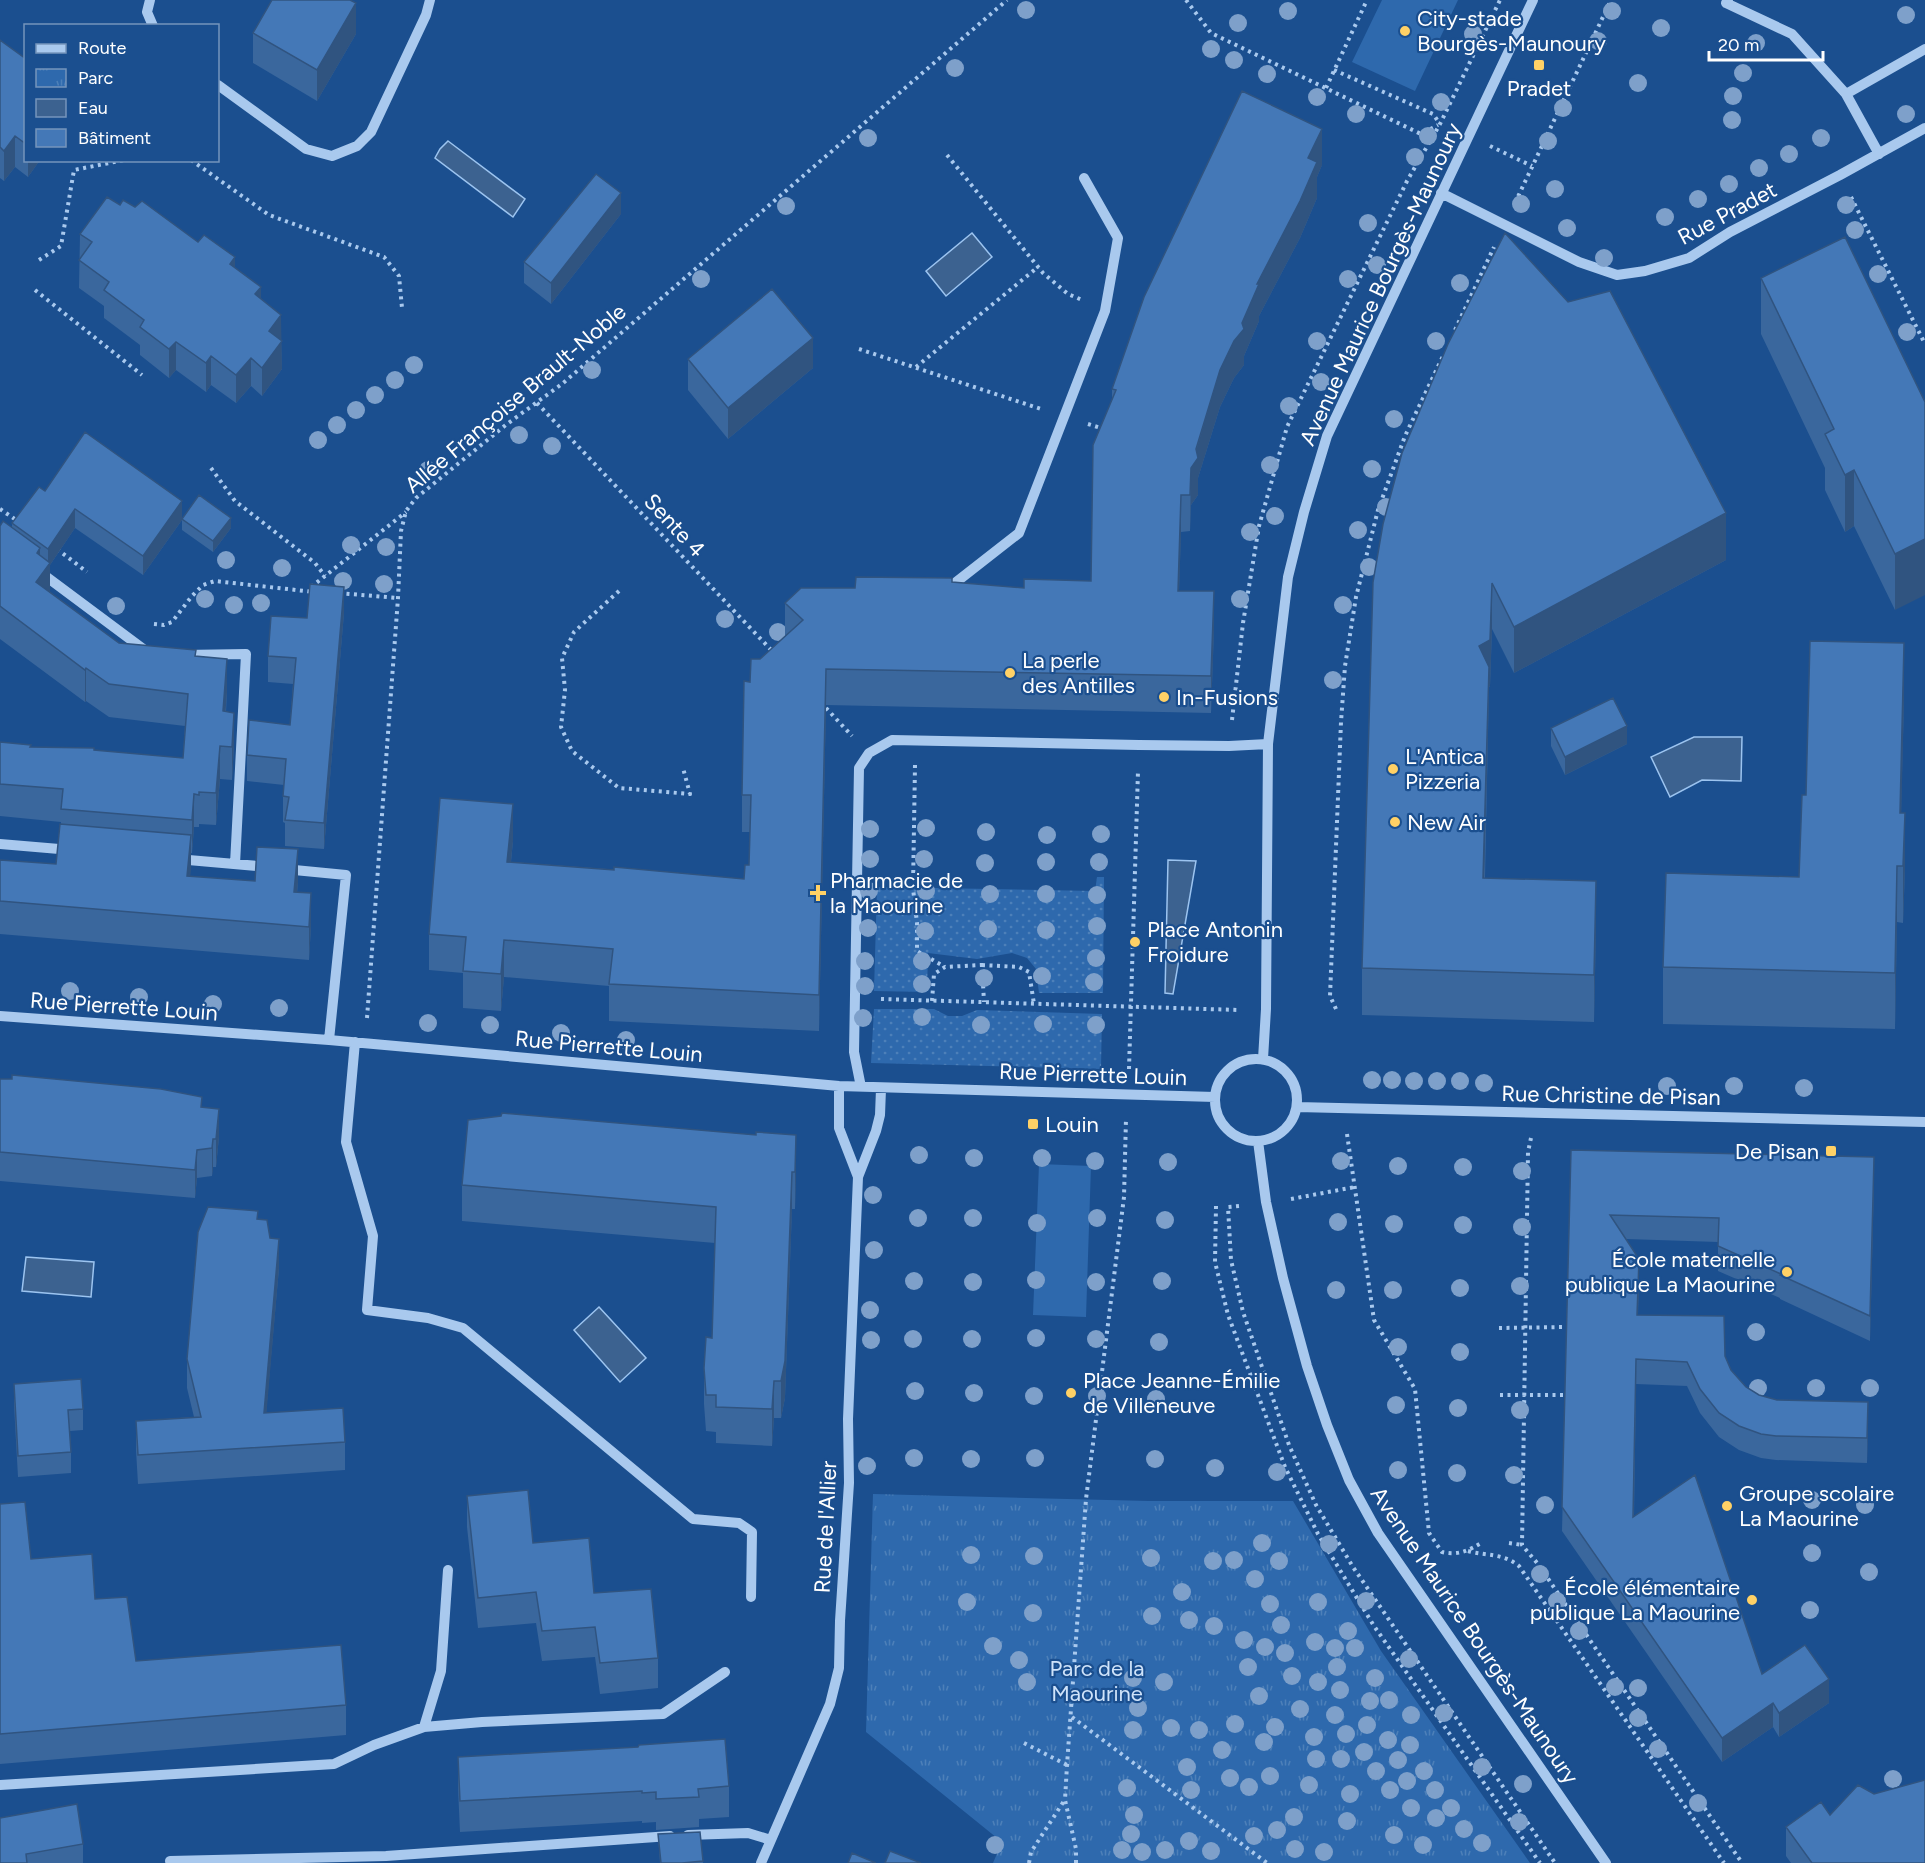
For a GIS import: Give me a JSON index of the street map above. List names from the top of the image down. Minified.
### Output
{"streets":{"street":["Rue Pradet","Avenue Maurice Bourgès-Maunoury","Rue Pierrette Louin","Rue Christine de Pisan","Rue de l'Allier"],"path":["Allée Françoise Brault-Noble","Sente 4"]},"crossings":[["Rue Pradet","Avenue Maurice Bourgès-Maunoury"],["Avenue Maurice Bourgès-Maunoury","Rue Pierrette Louin"],["Avenue Maurice Bourgès-Maunoury","Rue Christine de Pisan"],["Allée Françoise Brault-Noble","Sente 4"],["Rue Pierrette Louin","Rue Christine de Pisan"],["Rue Pierrette Louin","Rue de l'Allier"]],"parks":["Parc de la Maourine"],"places":{"other":["City-stade Bourgès-Maunoury","La perle des Antilles","In-Fusions","L'Antica Pizzeria","New Air","Place Antonin Froidure","École maternelle publique La Maourine","Place Jeanne-Émilie de Villeneuve","Groupe scolaire La Maourine","École élémentaire publique La Maourine"],"transit":["Pradet","Louin","De Pisan"],"health":["Pharmacie de la Maourine"]},"legend":["Route","Parc","Eau","Bâtiment"],"scale_bar":"20 m"}
